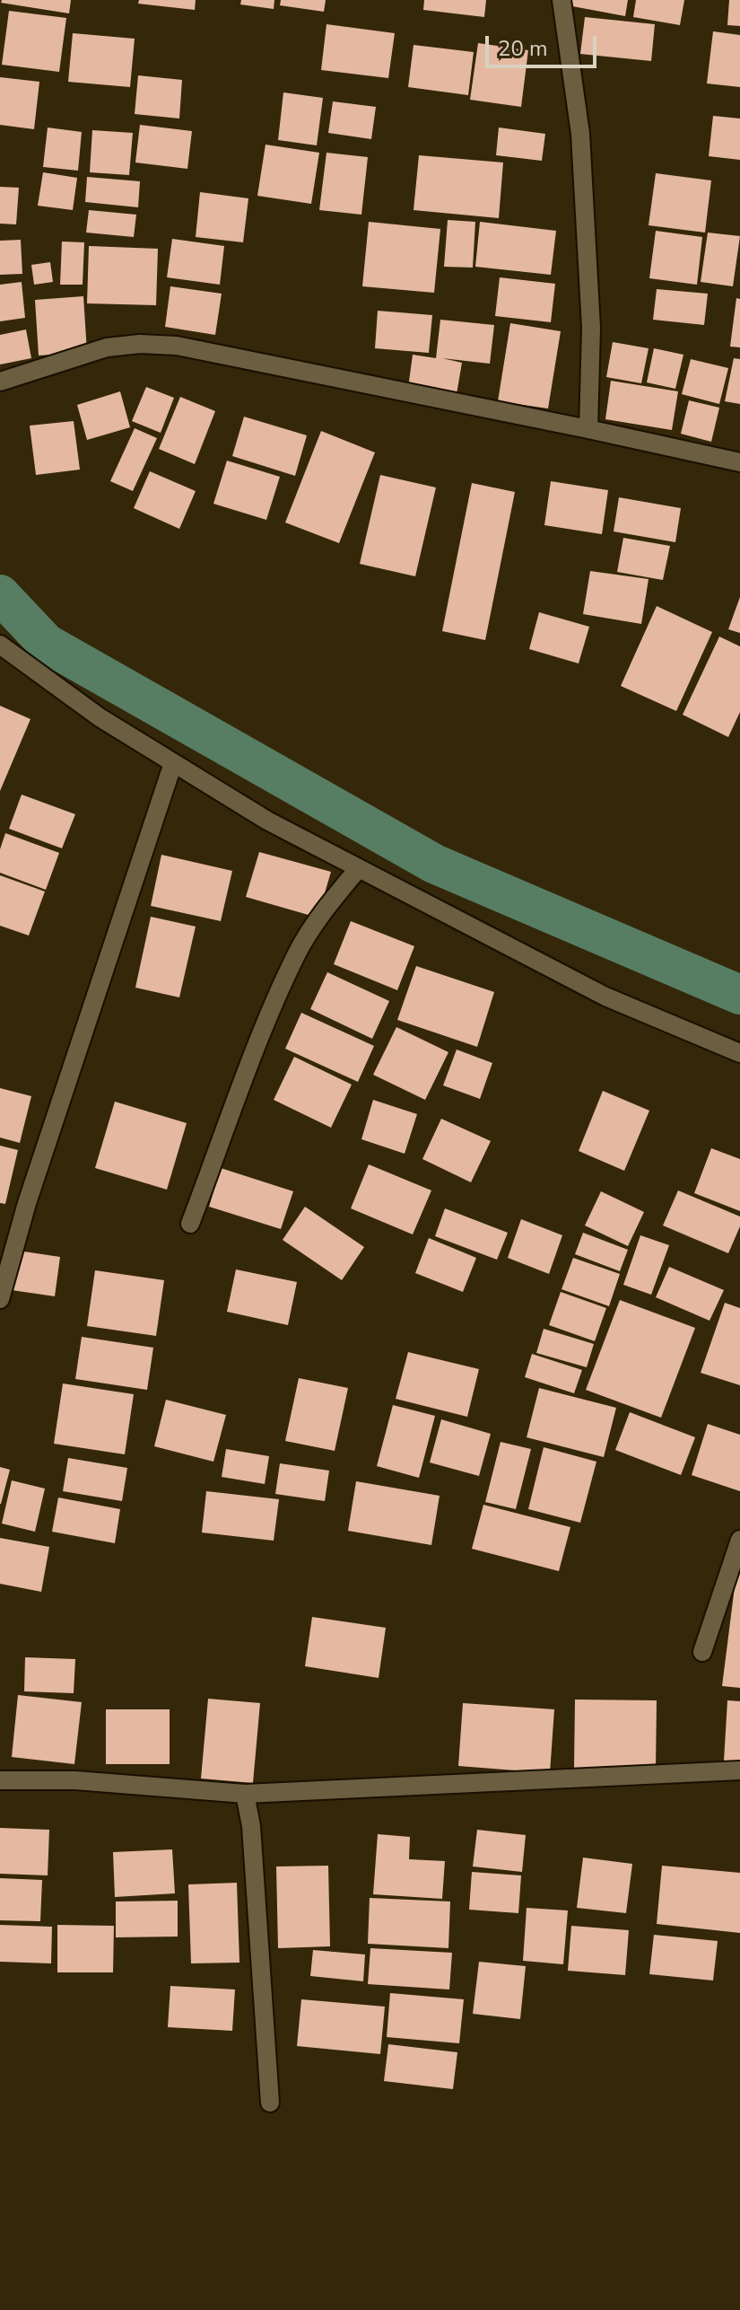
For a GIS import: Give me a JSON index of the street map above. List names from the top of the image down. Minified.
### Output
{"scale_bar":"20 m"}
